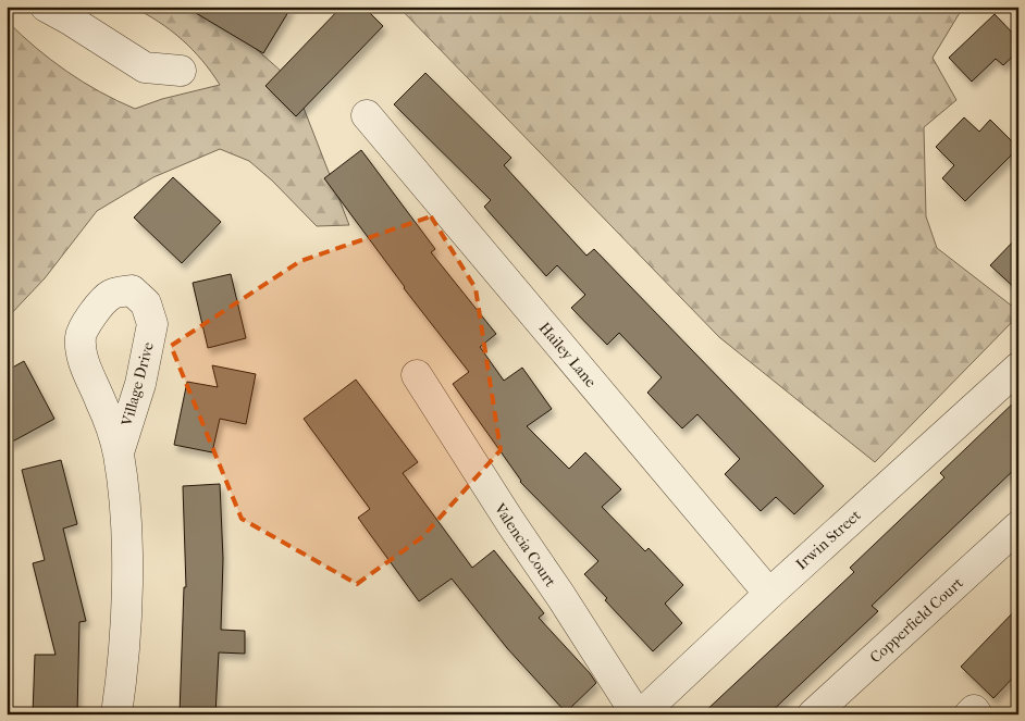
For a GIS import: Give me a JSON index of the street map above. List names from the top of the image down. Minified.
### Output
{"streets":{"street":["Hailey Lane","Irwin Street","Valencia Court","Copperfield Court"]},"crossings":[["Hailey Lane","Irwin Street"]]}
